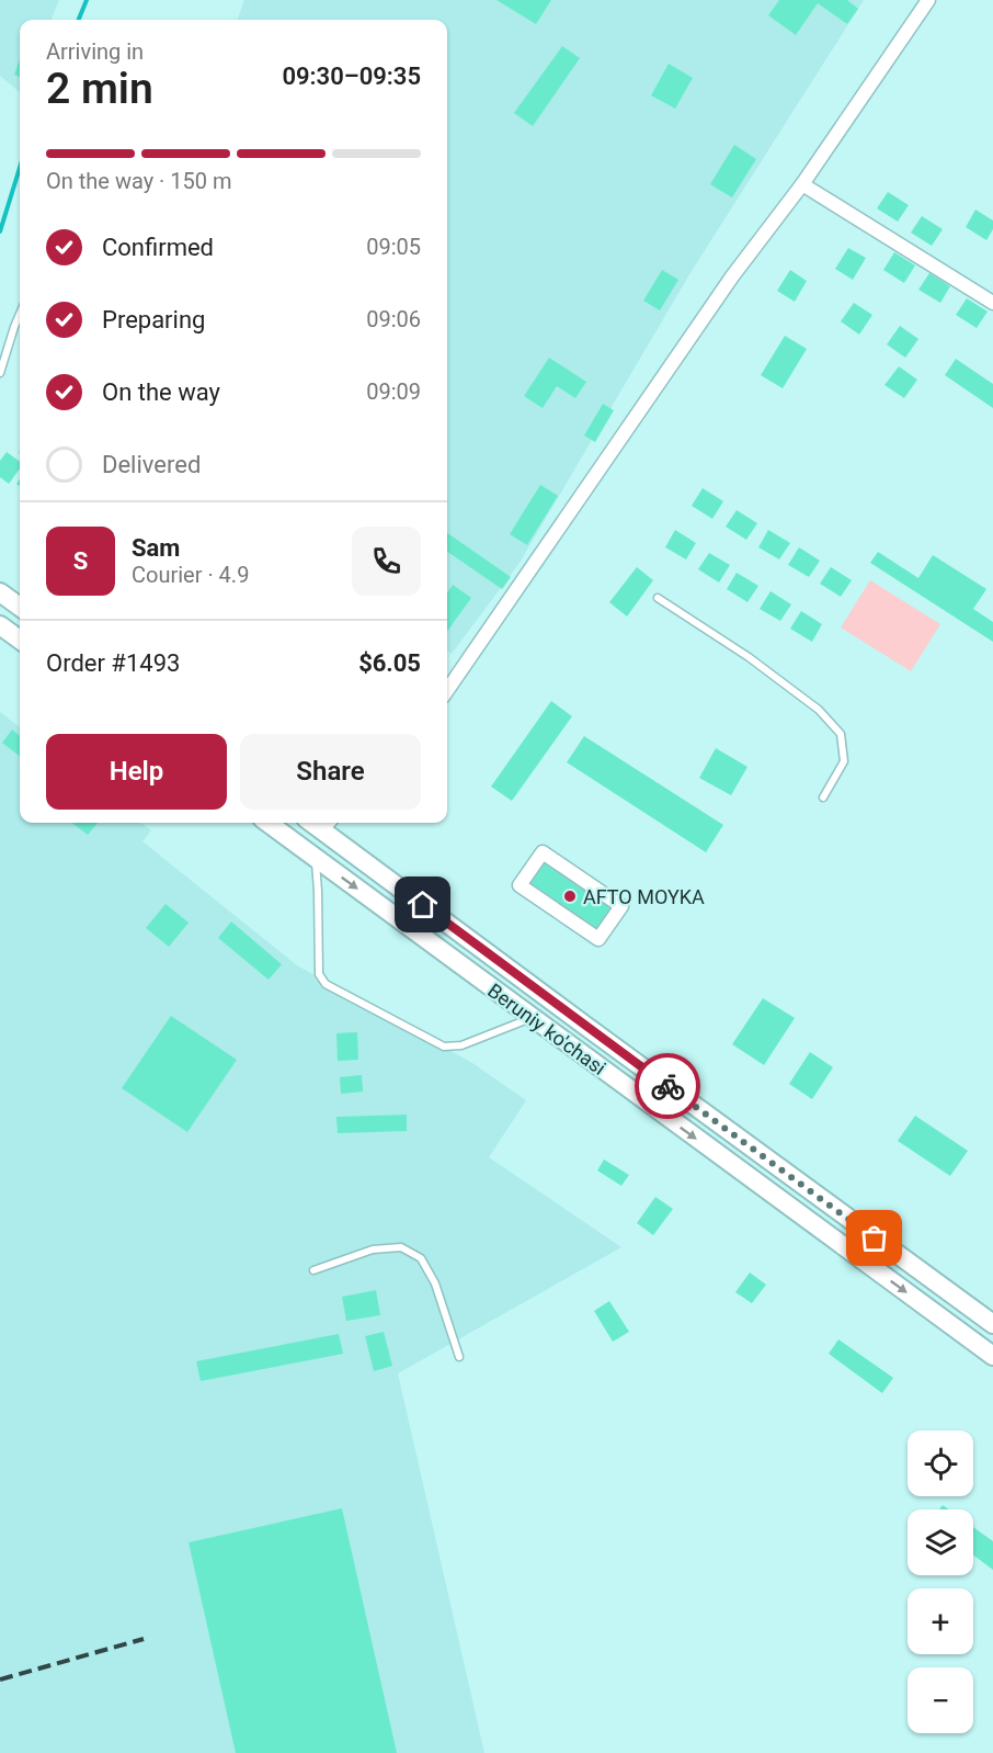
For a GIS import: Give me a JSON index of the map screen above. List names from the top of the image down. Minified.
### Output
{"streets":{"main road":["Beruniy ko'chasi"]},"places":["AFTO MOYKA"],"page":{"heading":["2 min","Arriving in","09:30–09:35"],"panel":["Sam","Courier · 4.9","Order #1493","$6.05"],"bar":"On the way · 150 m","list":[["Confirmed","09:05"],["Preparing","09:06"],["On the way","09:09"],"Delivered"],"round":"S","buttons":["Help","Share"],"map_buttons":["+","−"]}}
